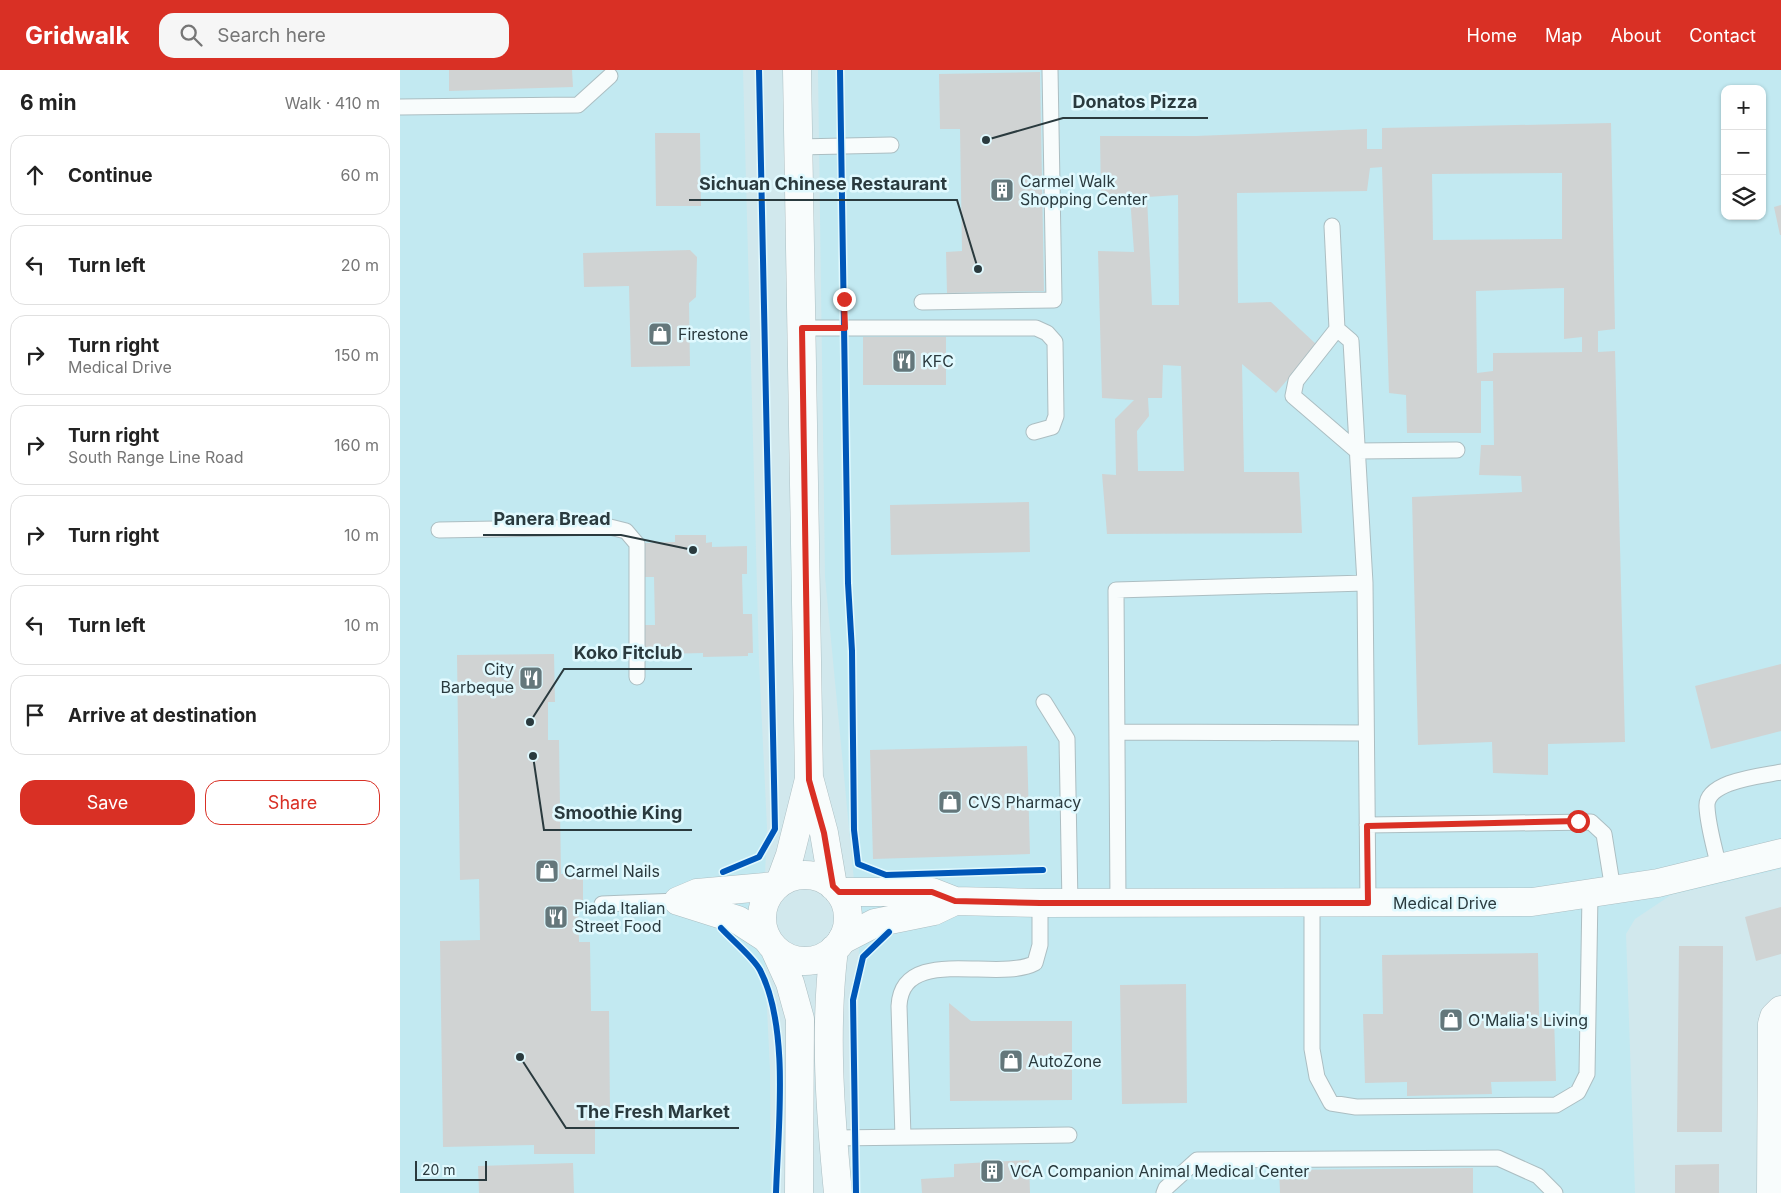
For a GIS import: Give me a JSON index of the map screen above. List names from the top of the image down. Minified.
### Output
{"streets":{"main road":["Medical Drive"]},"places":{"other":["Donatos Pizza","Sichuan Chinese Restaurant","Panera Bread","Koko Fitclub","Smoothie King","The Fresh Market"],"building":["Carmel Walk Shopping Center","VCA Companion Animal Medical Center"],"shop":["Firestone","CVS Pharmacy","Carmel Nails","O'Malia's Living","AutoZone"],"restaurant":["KFC","City Barbeque","Piada Italian Street Food"]},"scale_bar":"20 m","page":{"header":"Gridwalk","search":"Search here","nav":["Home","Map","About","Contact"],"heading":["6 min","Walk · 410 m"],"map_buttons":["+","−"],"list":[["Continue","60 m"],["Turn left","20 m"],["Turn right","Medical Drive","150 m"],["Turn right","South Range Line Road","160 m"],["Turn right","10 m"],["Turn left","10 m"],"Arrive at destination"],"buttons":["Save","Share"],"scale":"20 m"}}
